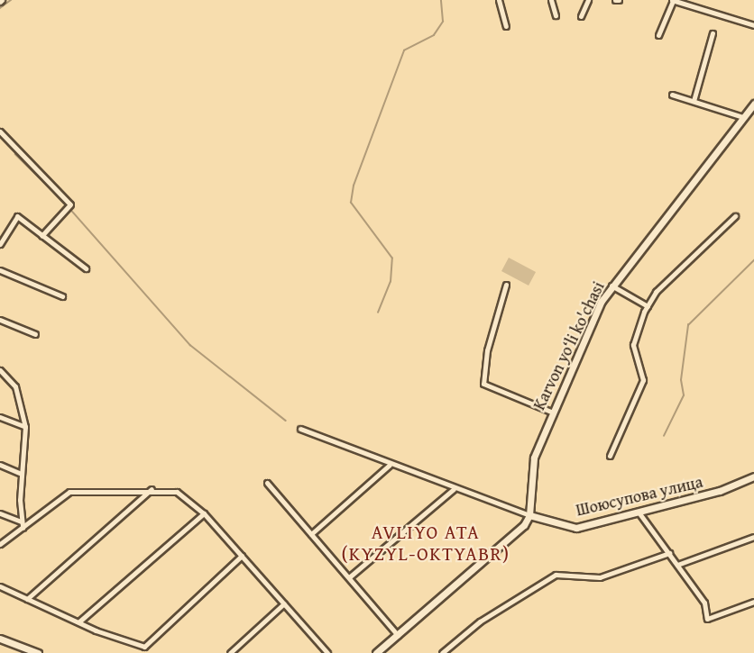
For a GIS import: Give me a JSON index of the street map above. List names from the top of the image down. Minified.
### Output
{"streets":{"street":["Karvon yo‘li ko'chasi","Шоюсупова улица"]},"crossings":[["Karvon yo‘li ko'chasi","Шоюсупова улица"]],"districts":["AVLIYO ATA (KYZYL-OKTYABR)"]}
